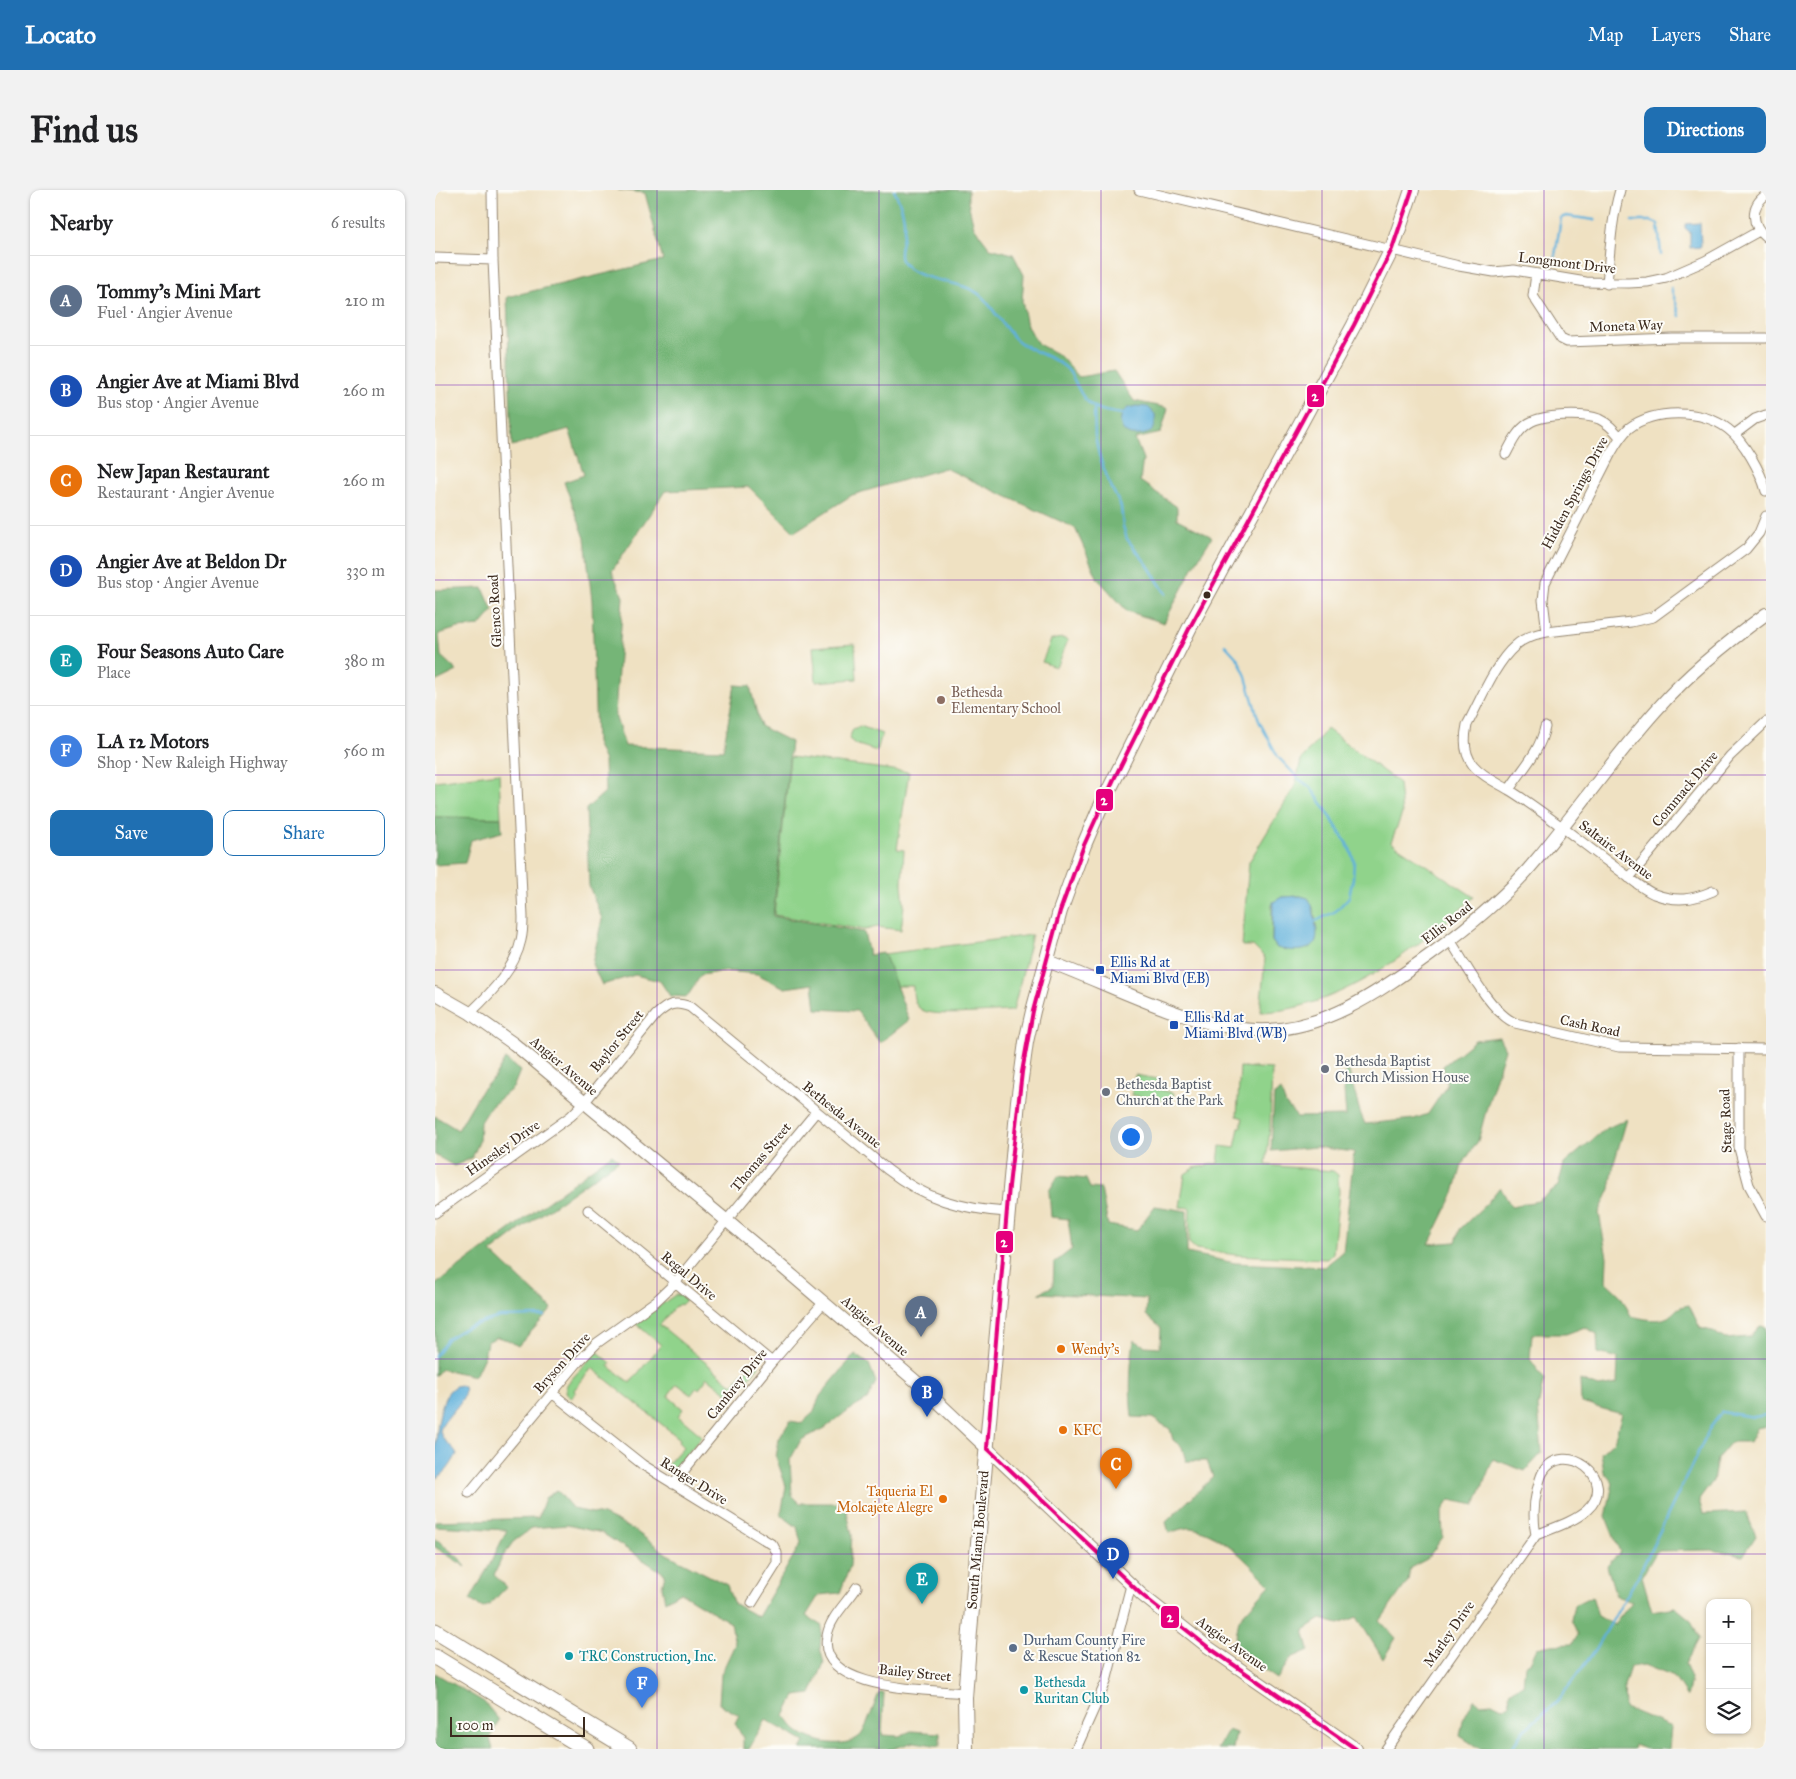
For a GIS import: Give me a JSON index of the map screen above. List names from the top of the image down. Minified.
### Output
{"streets":{"main road":["Ellis Road","Angier Avenue","South Miami Boulevard"],"street":["Longmont Drive","Moneta Way","Hidden Springs Drive","Glenco Road","Commack Drive","Saltaire Avenue","Cash Road","Baylor Street","Bethesda Avenue","Stage Road","Hinesley Drive","Thomas Street","Regal Drive","Bryson Drive","Cambrey Drive","Ranger Drive","Marley Drive","Bailey Street"]},"crossings":[["Longmont Drive","Moneta Way"],["Longmont Drive","South Miami Boulevard"],["Glenco Road","Angier Avenue"],["Commack Drive","Saltaire Avenue"],["Saltaire Avenue","Ellis Road"],["Ellis Road","Cash Road"],["Ellis Road","South Miami Boulevard"],["Cash Road","Stage Road"],["Baylor Street","Angier Avenue"],["Baylor Street","Bethesda Avenue"],["Baylor Street","Hinesley Drive"],["Angier Avenue","Hinesley Drive"],["Angier Avenue","Thomas Street"],["Angier Avenue","Bryson Drive"],["Angier Avenue","Cambrey Drive"],["Angier Avenue","South Miami Boulevard"],["Bethesda Avenue","Thomas Street"],["Bethesda Avenue","South Miami Boulevard"],["Thomas Street","Bryson Drive"],["Regal Drive","Bryson Drive"],["Regal Drive","Cambrey Drive"],["Bryson Drive","Ranger Drive"],["Cambrey Drive","Ranger Drive"],["South Miami Boulevard","Bailey Street"]],"places":{"other":["Bethesda Elementary School","Bethesda Baptist Church Mission House","Bethesda Baptist Church at the Park","Wendy's","KFC","Taqueria El Molcajete Alegre","Durham County Fire & Rescue Station 82","TRC Construction, Inc.","Bethesda Ruritan Club"],"transit":["Ellis Rd at Miami Blvd (EB)","Ellis Rd at Miami Blvd (WB)"]},"lines":["transit line 2"],"scale_bar":"100 m","page":{"header":"Locato","nav":["Map","Layers","Share"],"buttons":["Directions",["Save","Share"]],"title":"Find us","heading":["Nearby","6 results"],"list":[{"mark":"A","name":"Tommy's Mini Mart","note":"Fuel · Angier Avenue","value":"210 m"},{"mark":"B","name":"Angier Ave at Miami Blvd","note":"Bus stop · Angier Avenue","value":"260 m"},{"mark":"C","name":"New Japan Restaurant","note":"Restaurant · Angier Avenue","value":"260 m"},{"mark":"D","name":"Angier Ave at Beldon Dr","note":"Bus stop · Angier Avenue","value":"330 m"},{"mark":"E","name":"Four Seasons Auto Care","note":"Place","value":"380 m"},{"mark":"F","name":"LA 12 Motors","note":"Shop · New Raleigh Highway","value":"560 m"}],"pins":["A","B","C","D","E","F"],"map_buttons":["+","−"],"scale":"100 m"}}
